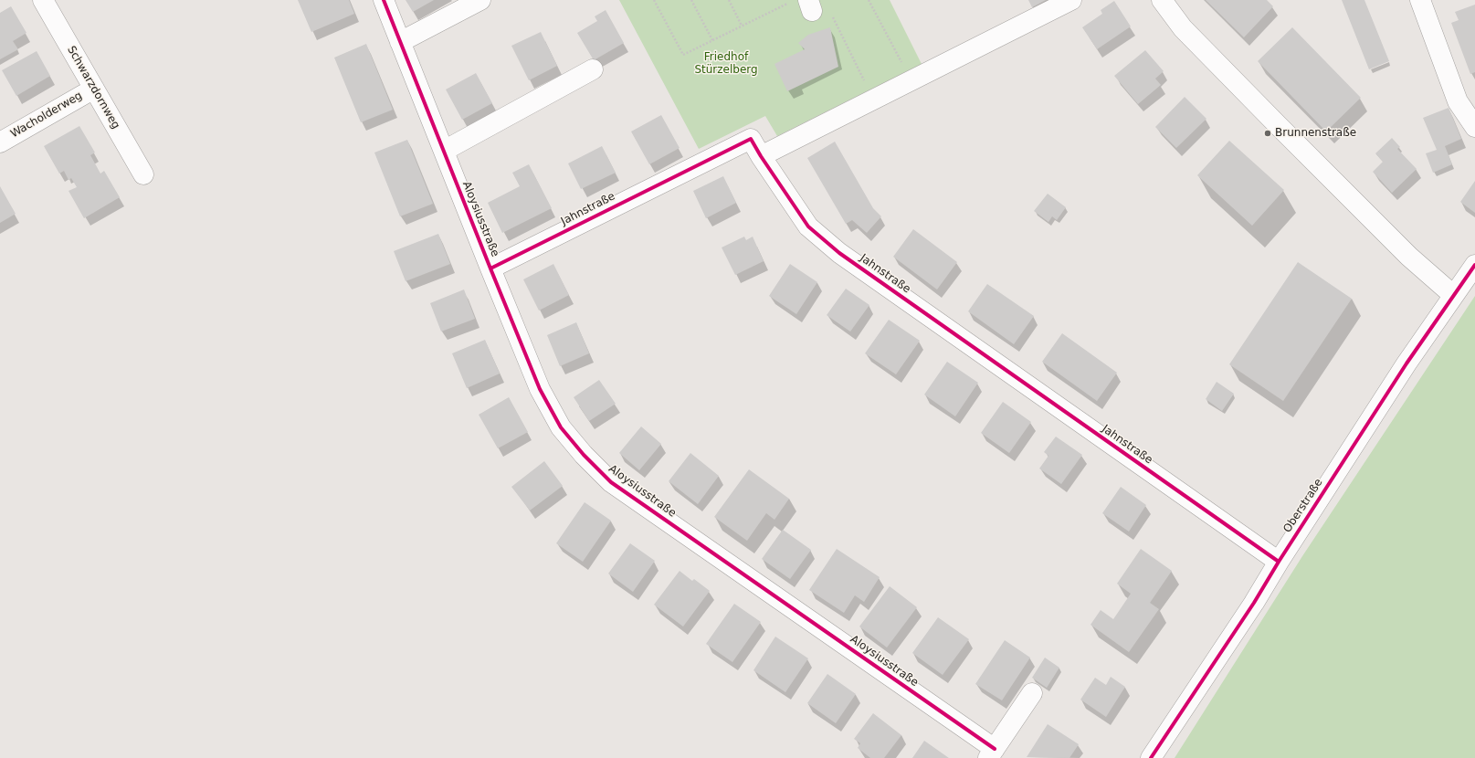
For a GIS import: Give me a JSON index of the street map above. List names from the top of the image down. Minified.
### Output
{"streets":{"street":["Schwarzdornweg","Wacholderweg","Jahnstraße","Aloysiusstraße","Oberstraße"]},"crossings":[["Schwarzdornweg","Wacholderweg"],["Jahnstraße","Aloysiusstraße"],["Jahnstraße","Oberstraße"]],"parks":["Friedhof Stürzelberg"],"places":["Brunnenstraße"]}
